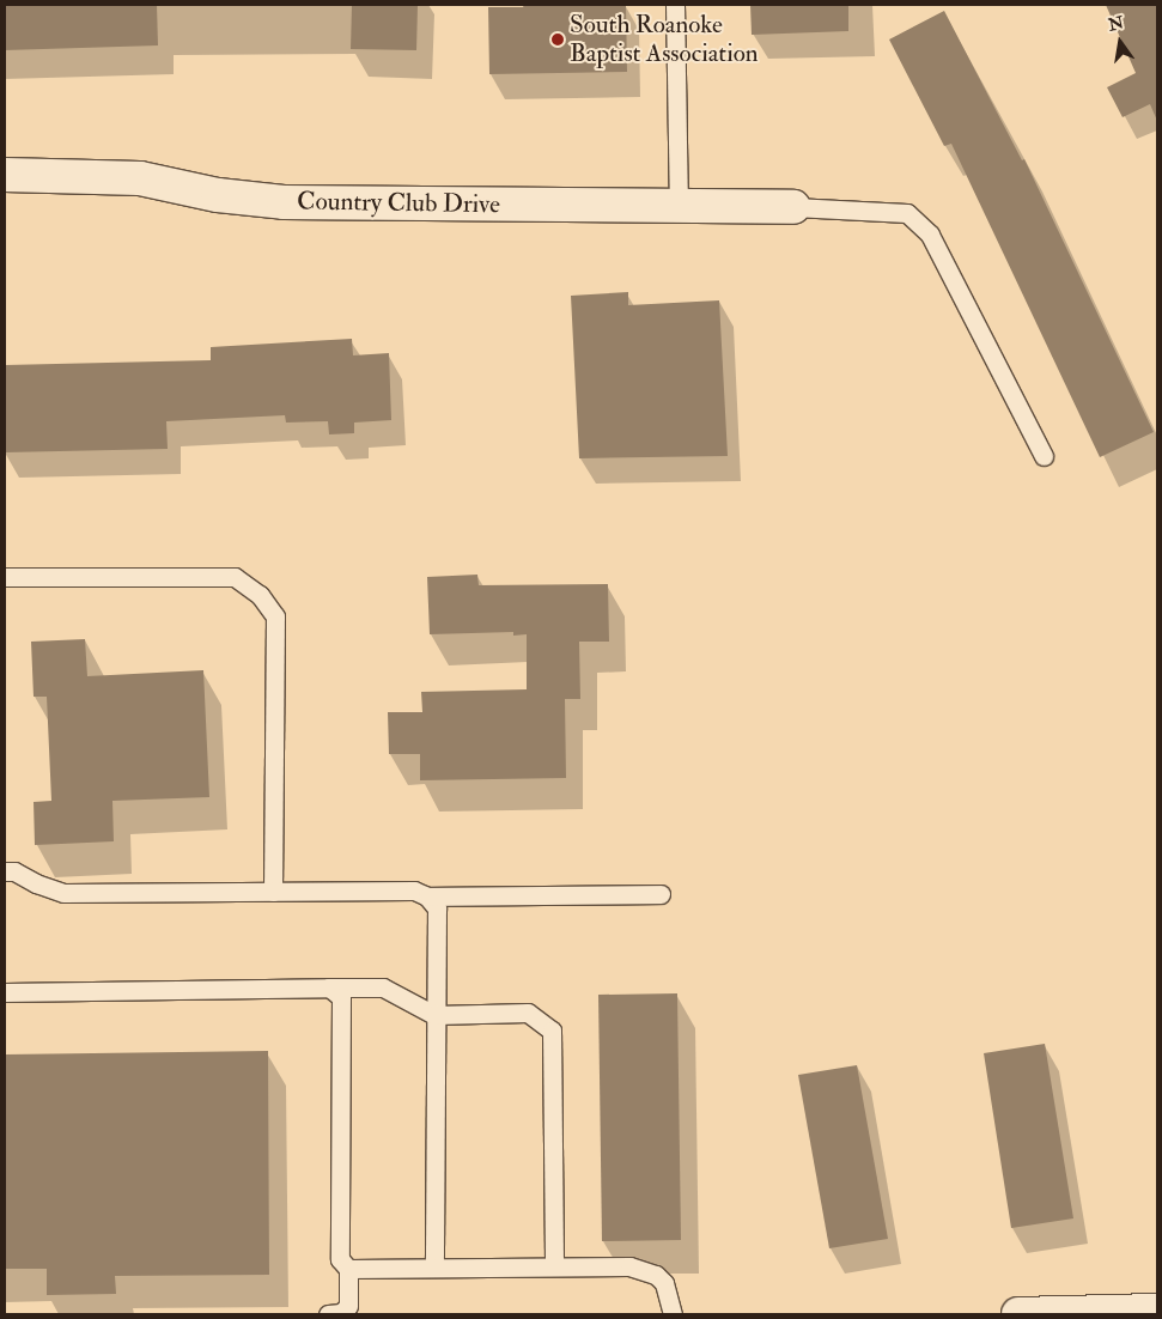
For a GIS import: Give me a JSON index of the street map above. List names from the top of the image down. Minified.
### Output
{"streets":{"street":["Country Club Drive"]},"places":["South Roanoke Baptist Association"],"north":"top"}
